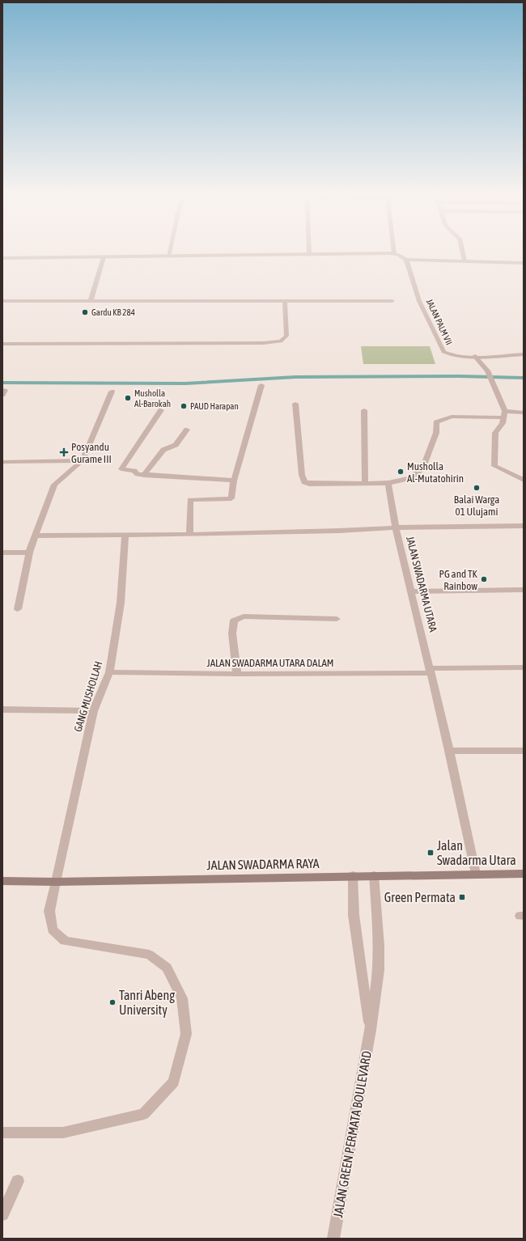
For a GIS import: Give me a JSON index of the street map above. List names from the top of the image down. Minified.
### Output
{"streets":{"main road":["JALAN SWADARMA RAYA"],"street":["JALAN PALM VII","JALAN SWADARMA UTARA","JALAN SWADARMA UTARA DALAM","GANG MUSHOLLAH","JALAN GREEN PERMATA BOULEVARD"]},"crossings":[["JALAN SWADARMA UTARA","JALAN SWADARMA UTARA DALAM"],["JALAN SWADARMA UTARA","JALAN SWADARMA RAYA"],["JALAN SWADARMA UTARA DALAM","GANG MUSHOLLAH"],["GANG MUSHOLLAH","JALAN SWADARMA RAYA"],["JALAN SWADARMA RAYA","JALAN GREEN PERMATA BOULEVARD"]],"places":{"other":["Gardu KB 284","Musholla Al-Barokah","PAUD Harapan","Musholla Al-Mutatohirin","Balai Warga 01 Ulujami","PG and TK Rainbow","Tanri Abeng University"],"health":["Posyandu Gurame III"],"transit":["Jalan Swadarma Utara","Green Permata"]}}
